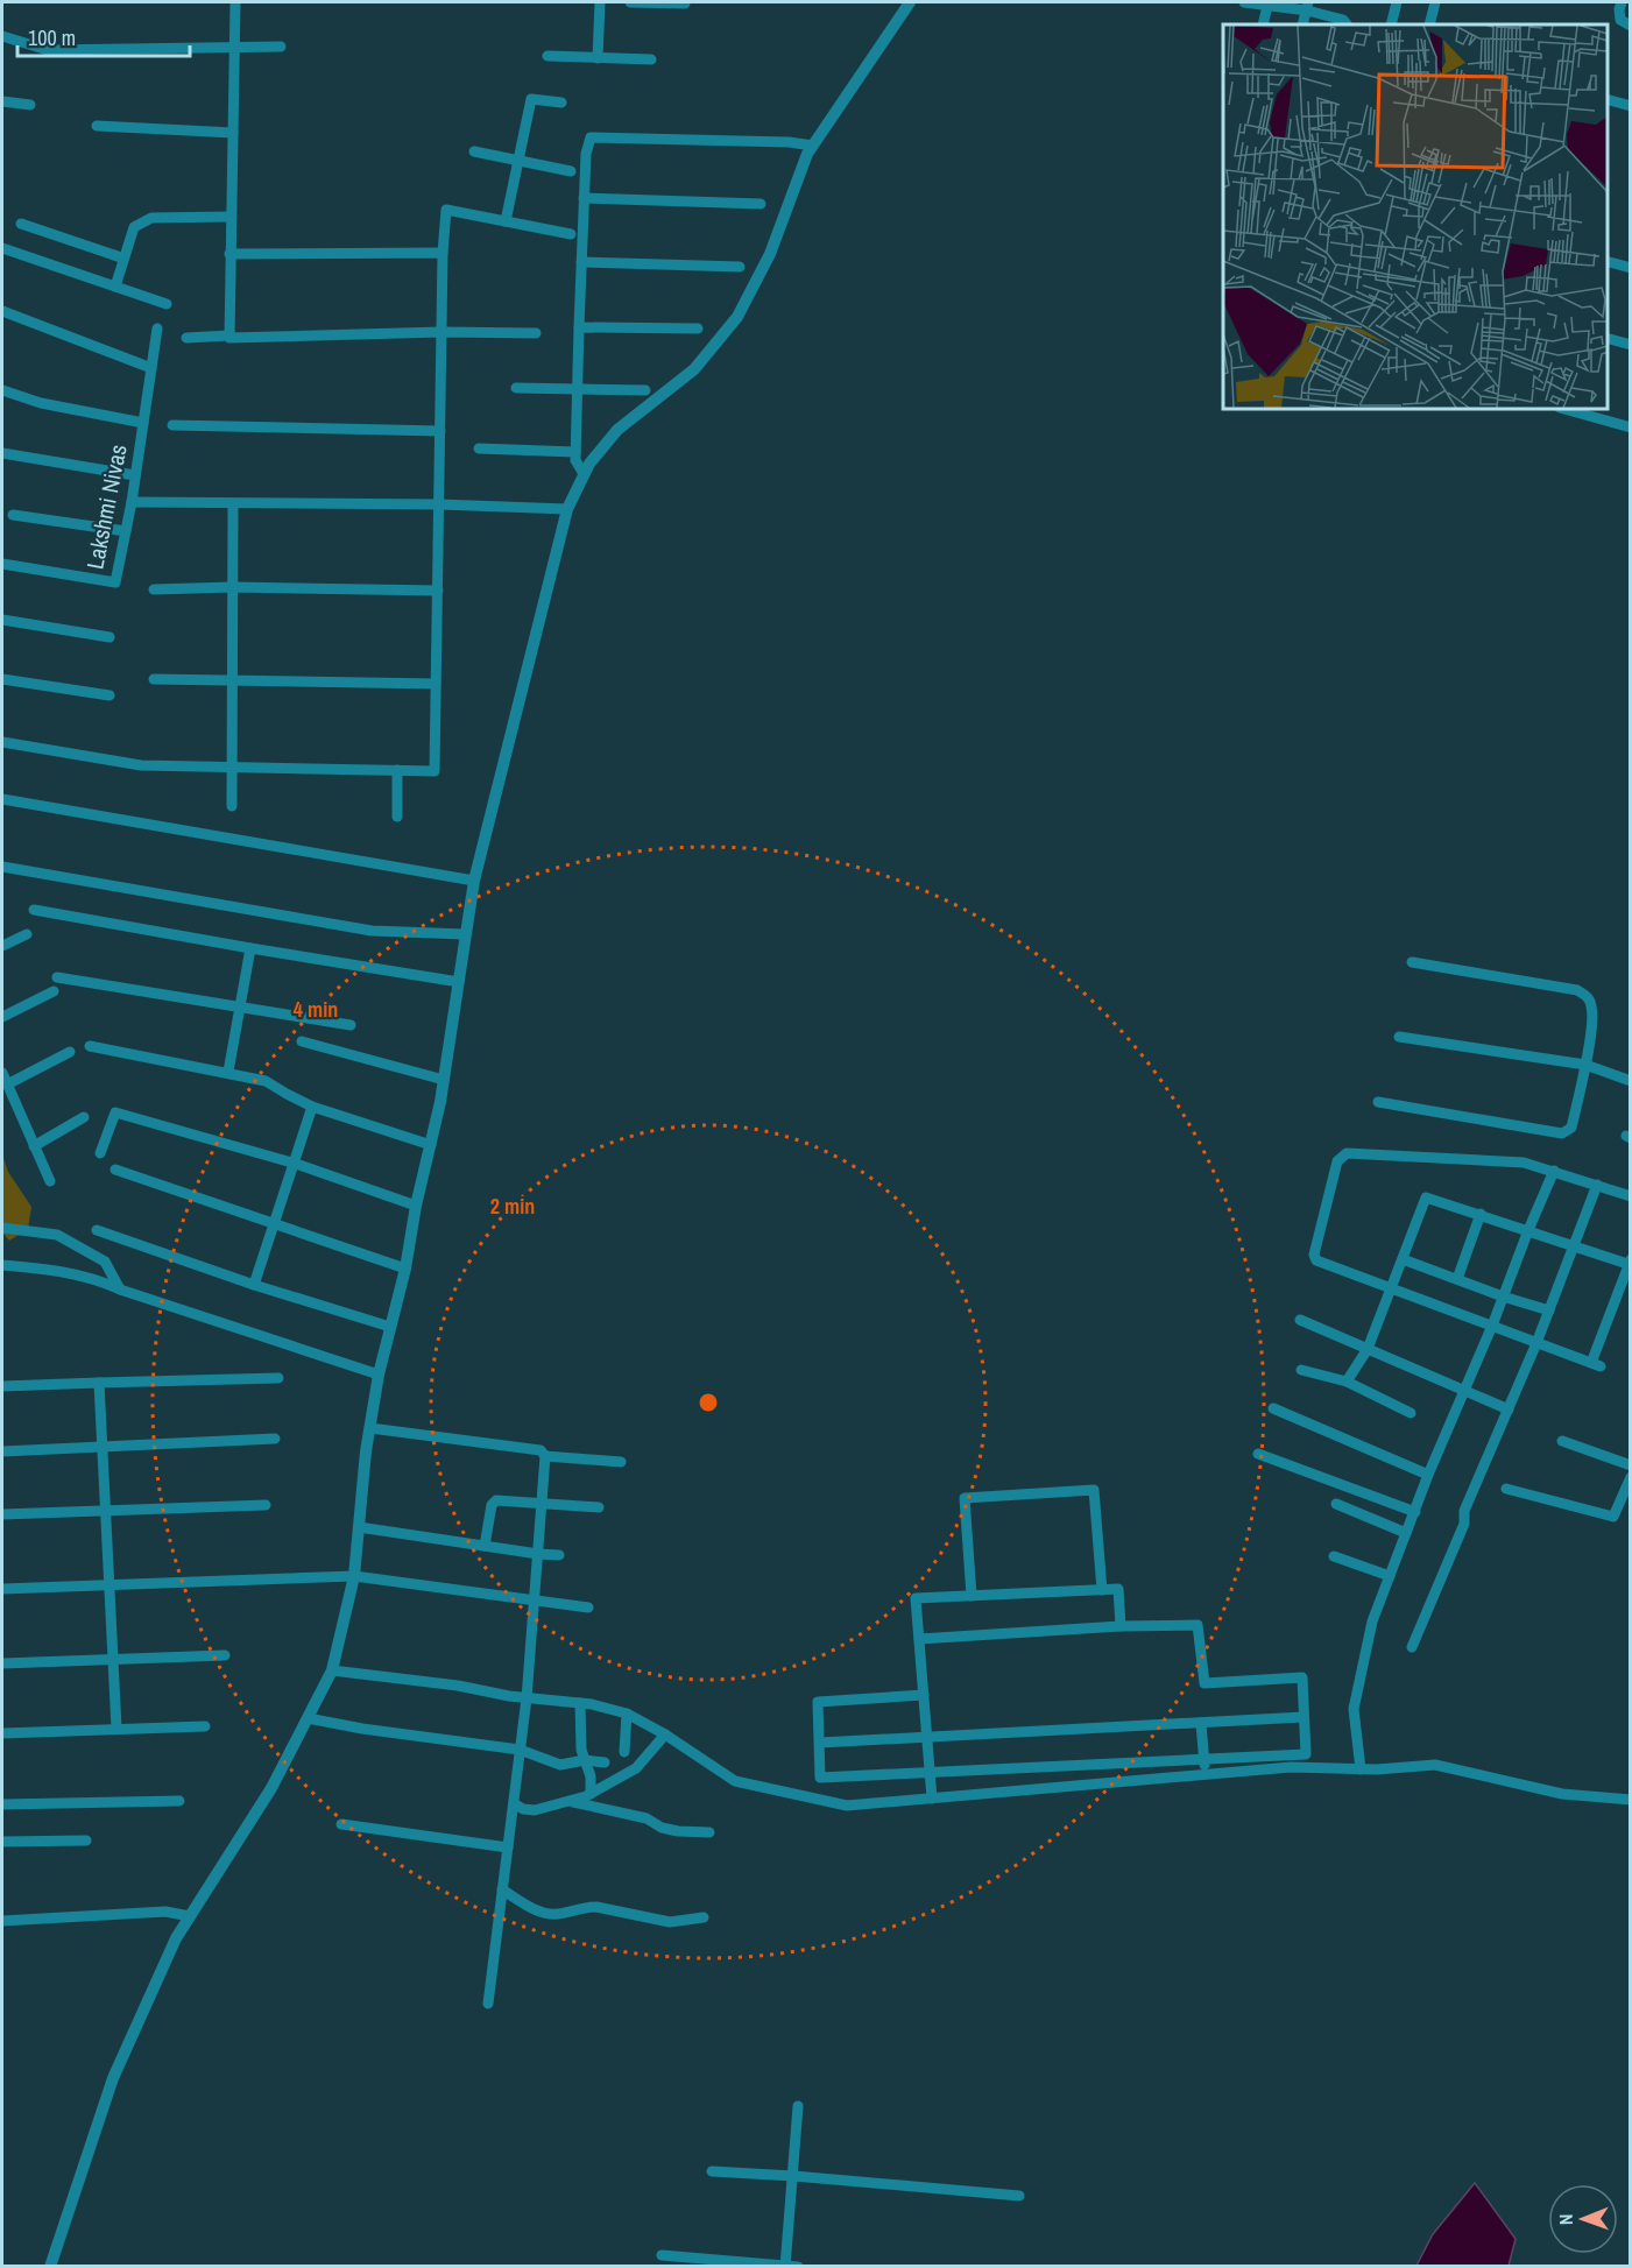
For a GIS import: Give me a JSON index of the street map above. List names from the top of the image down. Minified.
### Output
{"streets":{"street":["Lakshmi Nivas"]},"scale_bar":"100 m","north":"left","rings":["4 min","2 min"]}
